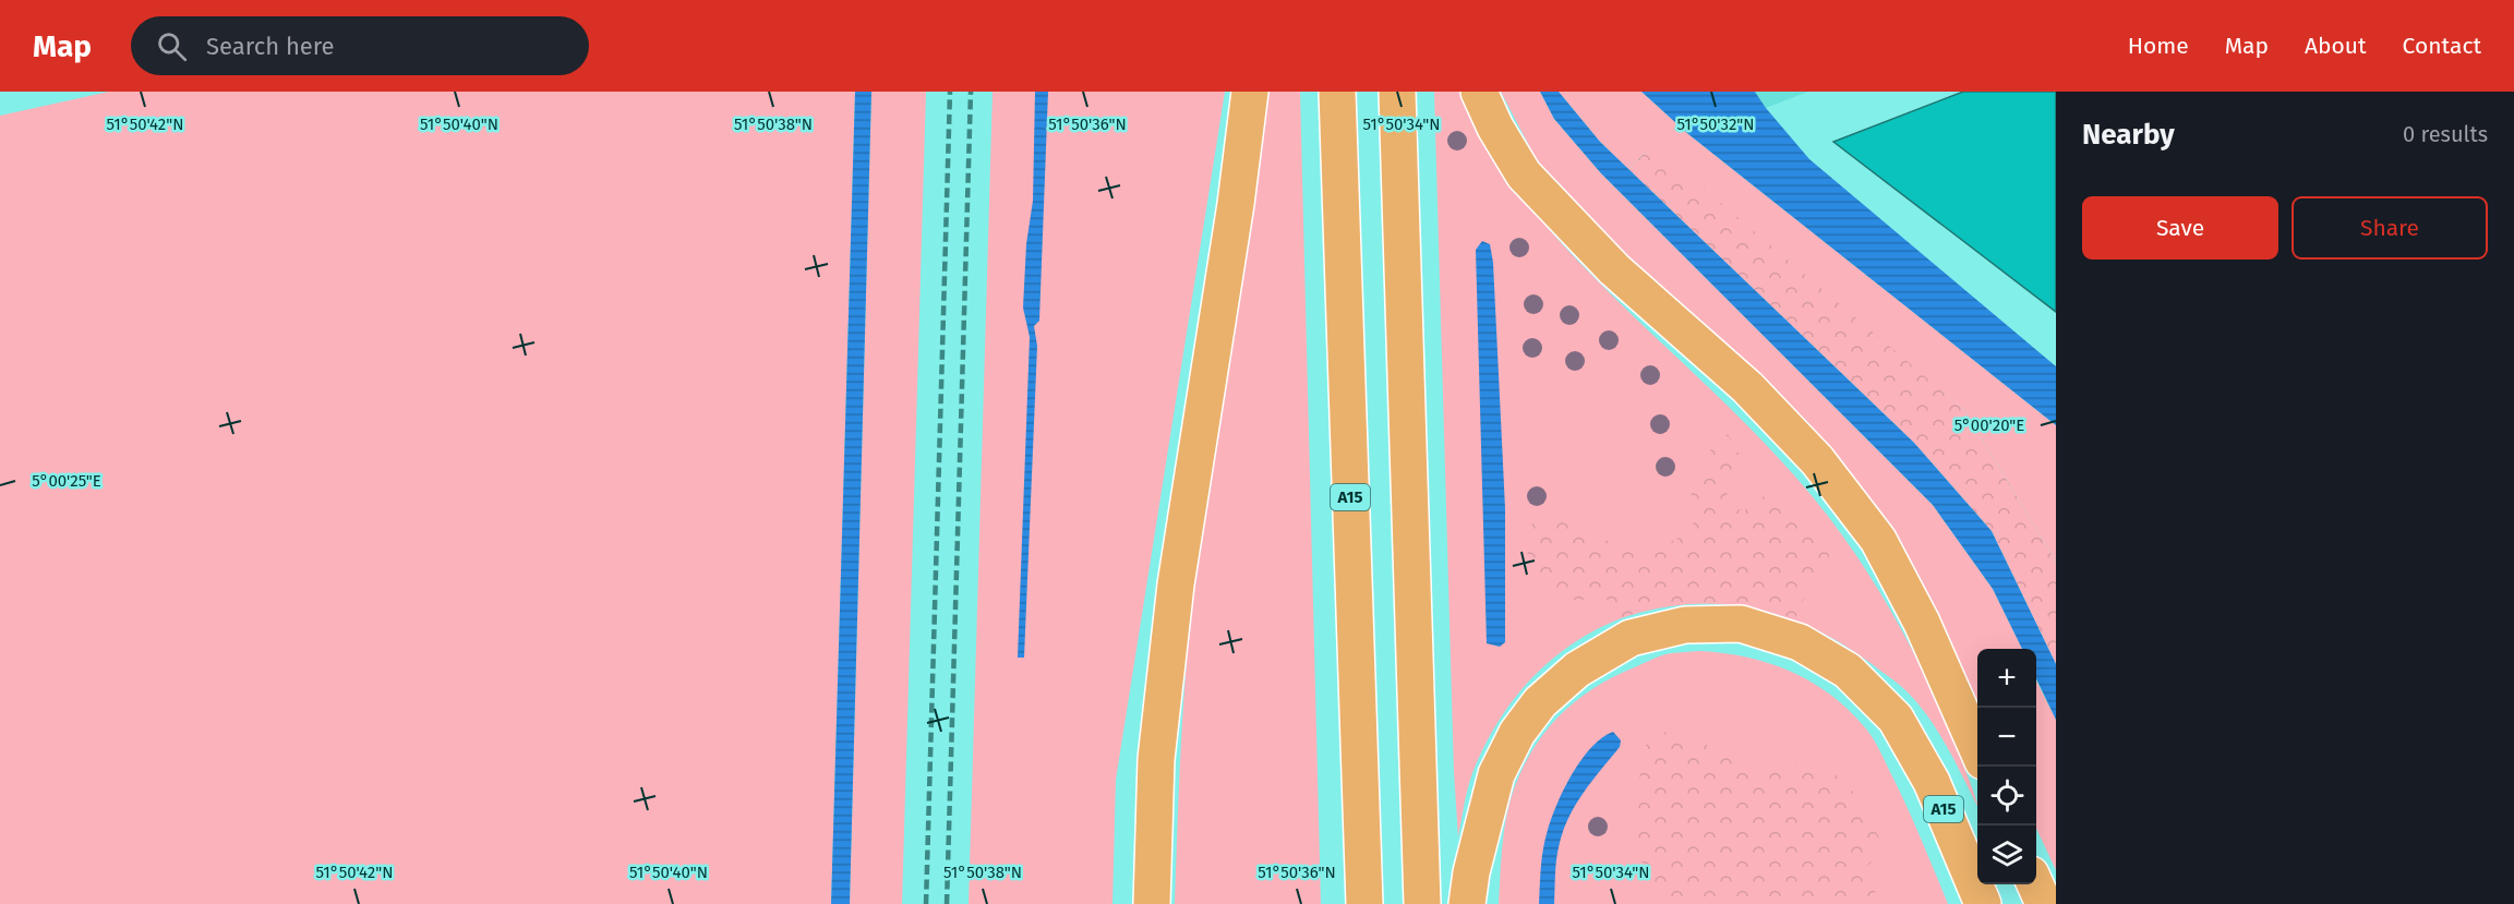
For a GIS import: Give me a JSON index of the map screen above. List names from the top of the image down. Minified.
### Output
{"streets":{"highway":["A15"]},"page":{"header":"Map","search":"Search here","nav":["Home","Map","About","Contact"],"heading":["Nearby","0 results"],"buttons":["Save","Share"],"map_buttons":["+","−"]},"coordinates":["51°50'42\"N","51°50'40\"N","51°50'38\"N","51°50'36\"N","51°50'34\"N","51°50'32\"N","5°00'20\"E","5°00'25\"E"]}
